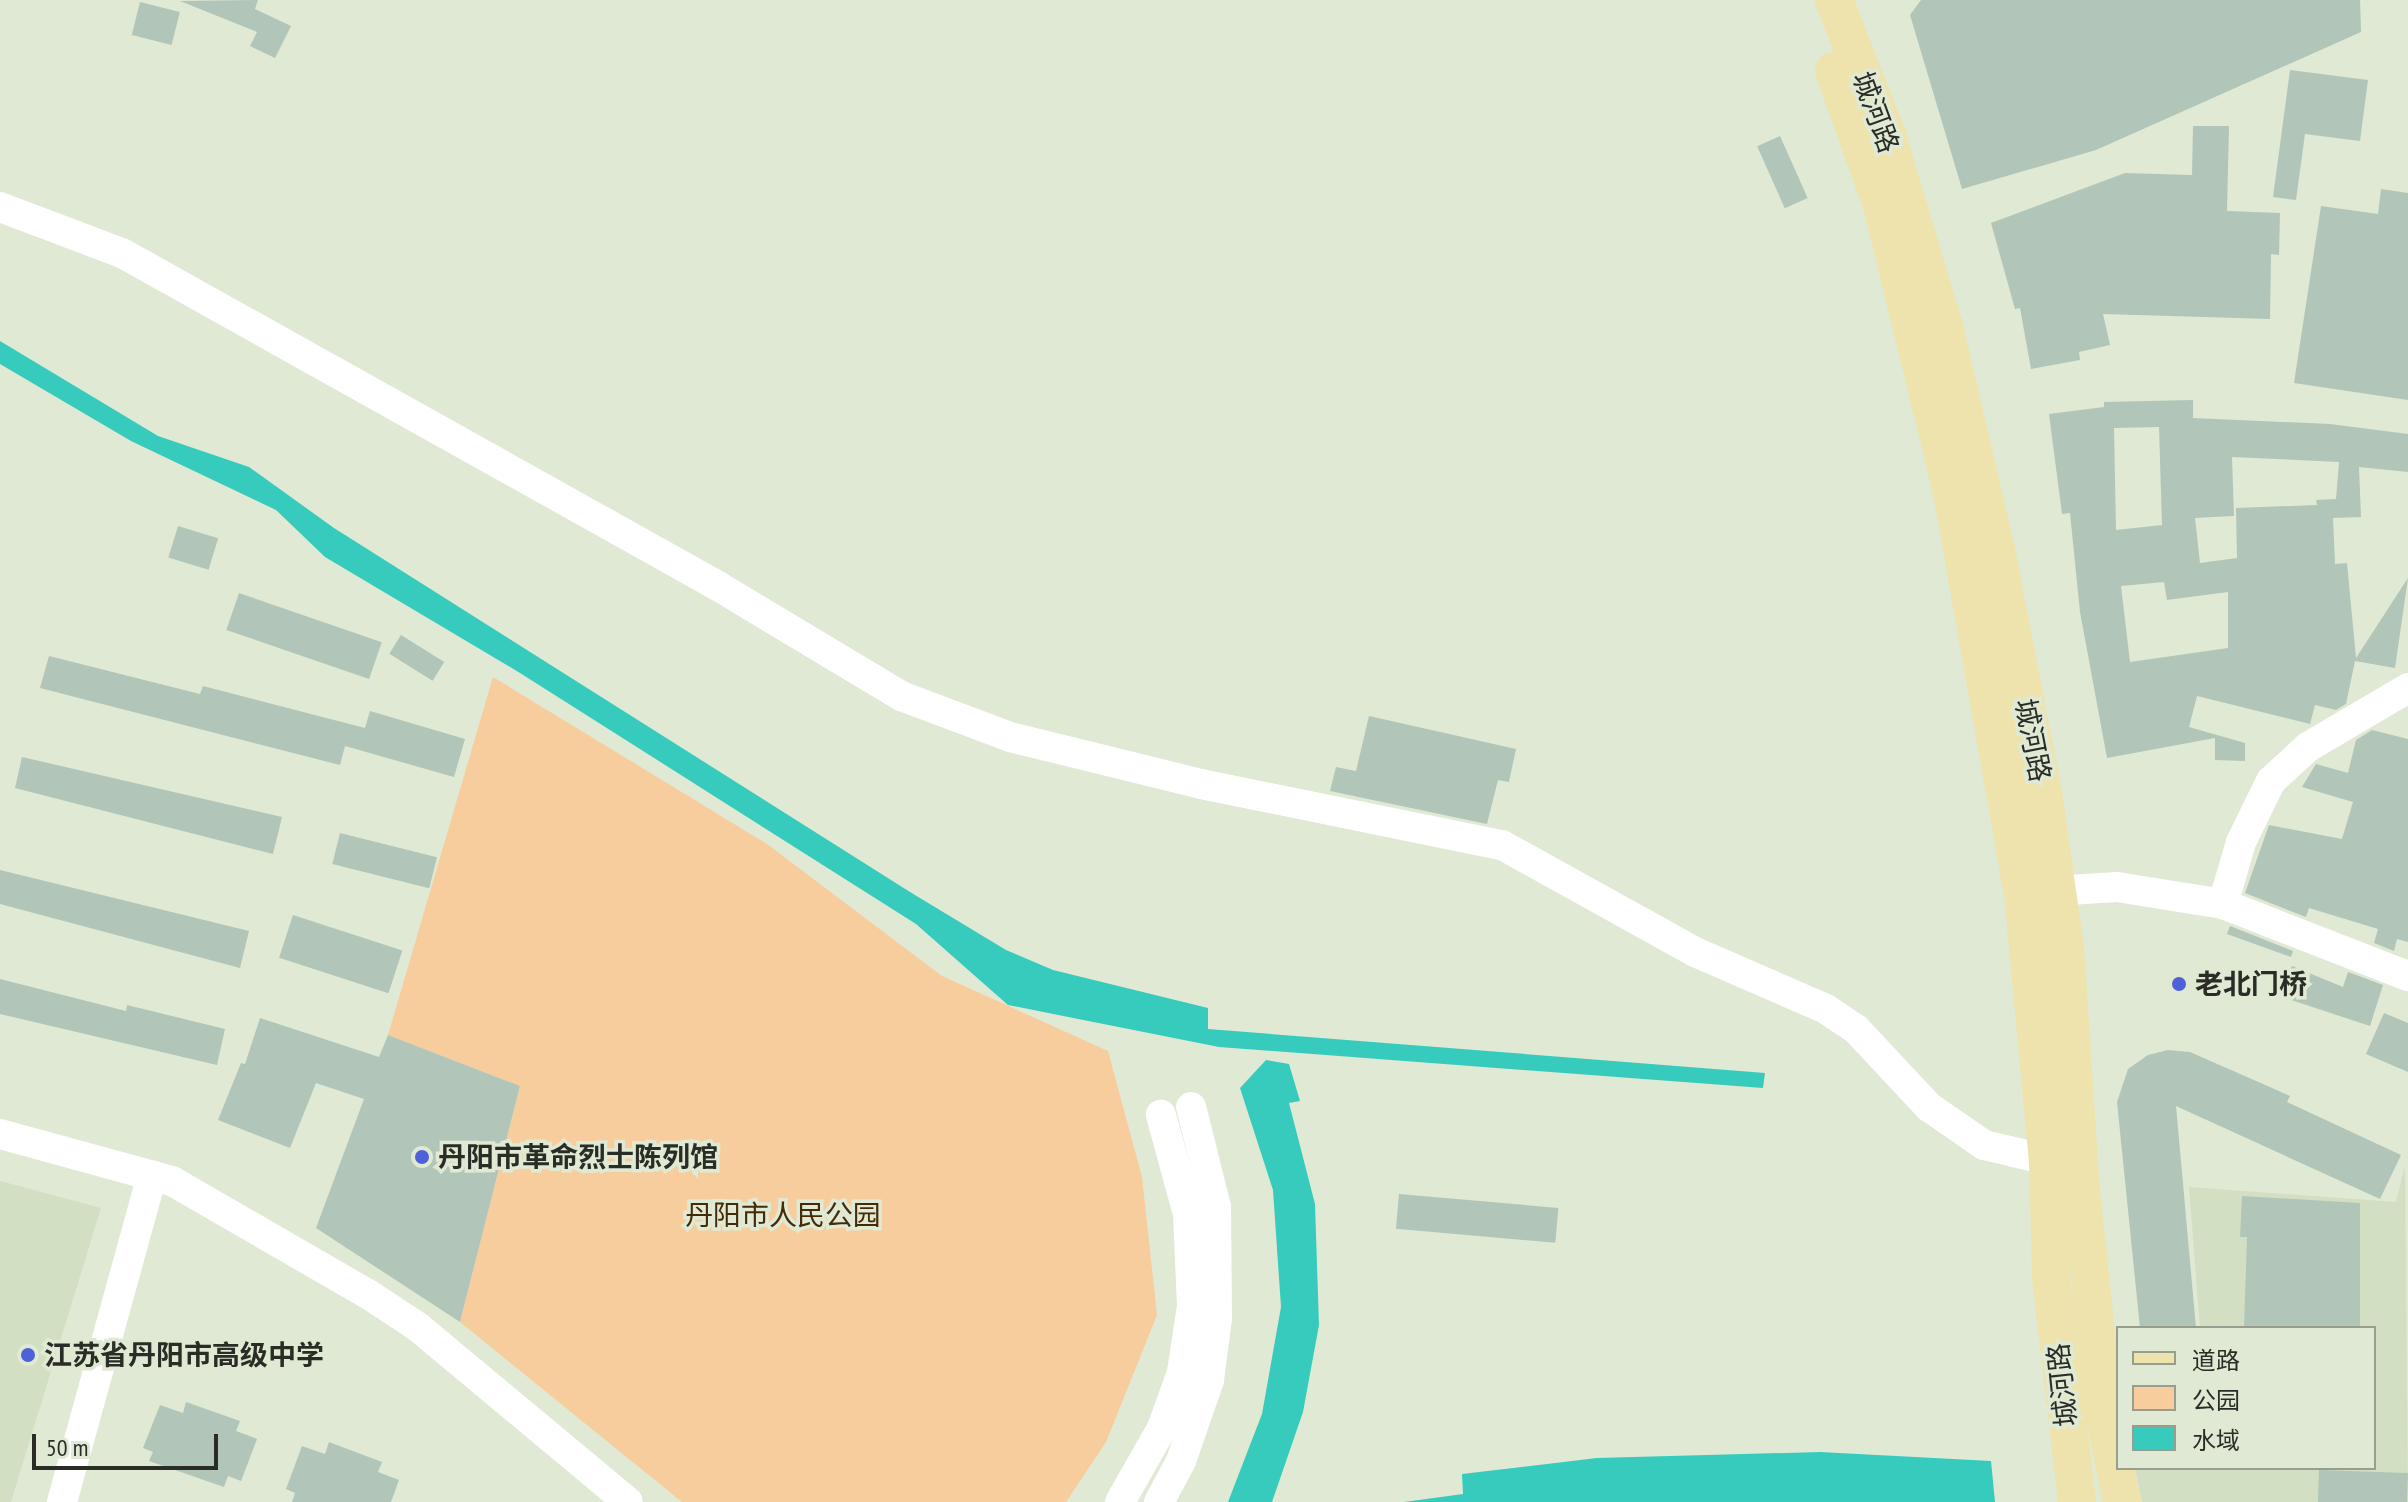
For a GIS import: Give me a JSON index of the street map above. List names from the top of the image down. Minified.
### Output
{"streets":{"main road":["城河路"]},"parks":["丹阳市人民公园"],"places":["老北门桥","丹阳市革命烈士陈列馆","江苏省丹阳市高级中学"],"legend":["道路","公园","水域"],"scale_bar":"50 m"}
